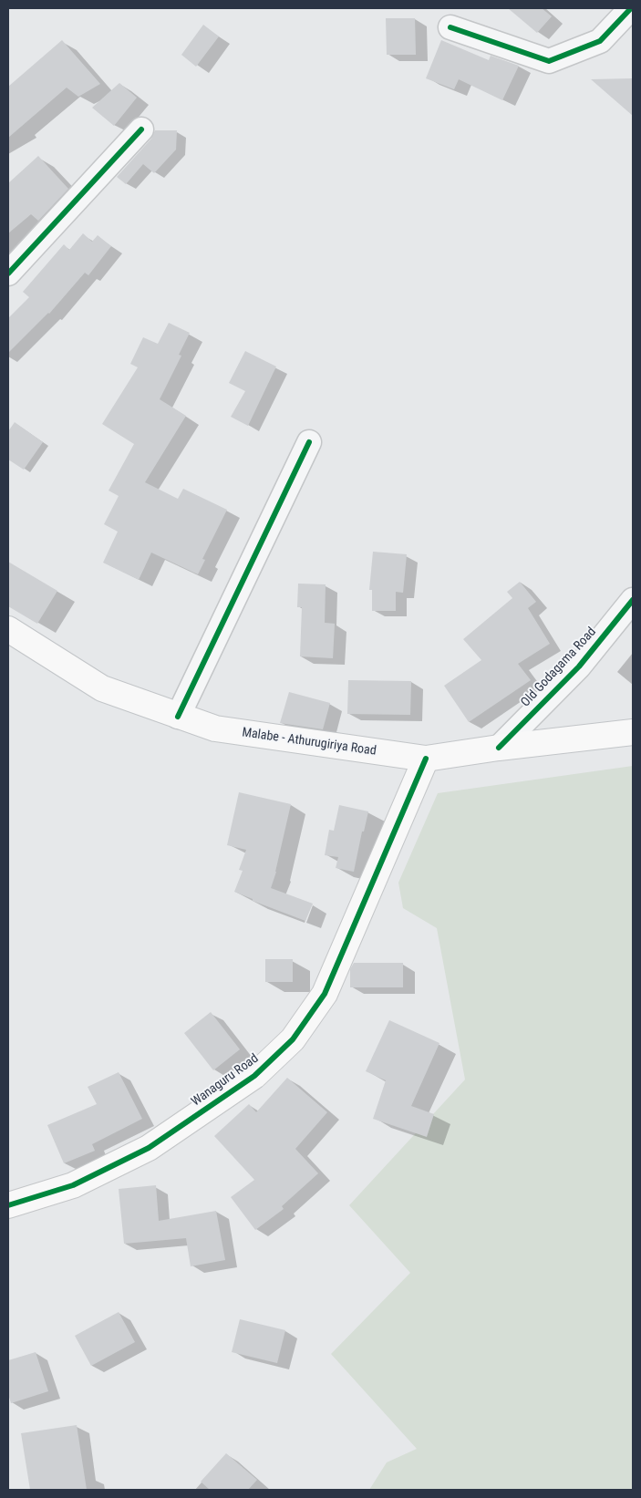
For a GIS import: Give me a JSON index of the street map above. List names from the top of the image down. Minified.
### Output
{"streets":{"main road":["Malabe - Athurugiriya Road","Wanaguru Road"],"street":["Old Godagama Road"]},"crossings":[["Old Godagama Road","Malabe - Athurugiriya Road"],["Malabe - Athurugiriya Road","Wanaguru Road"]]}
